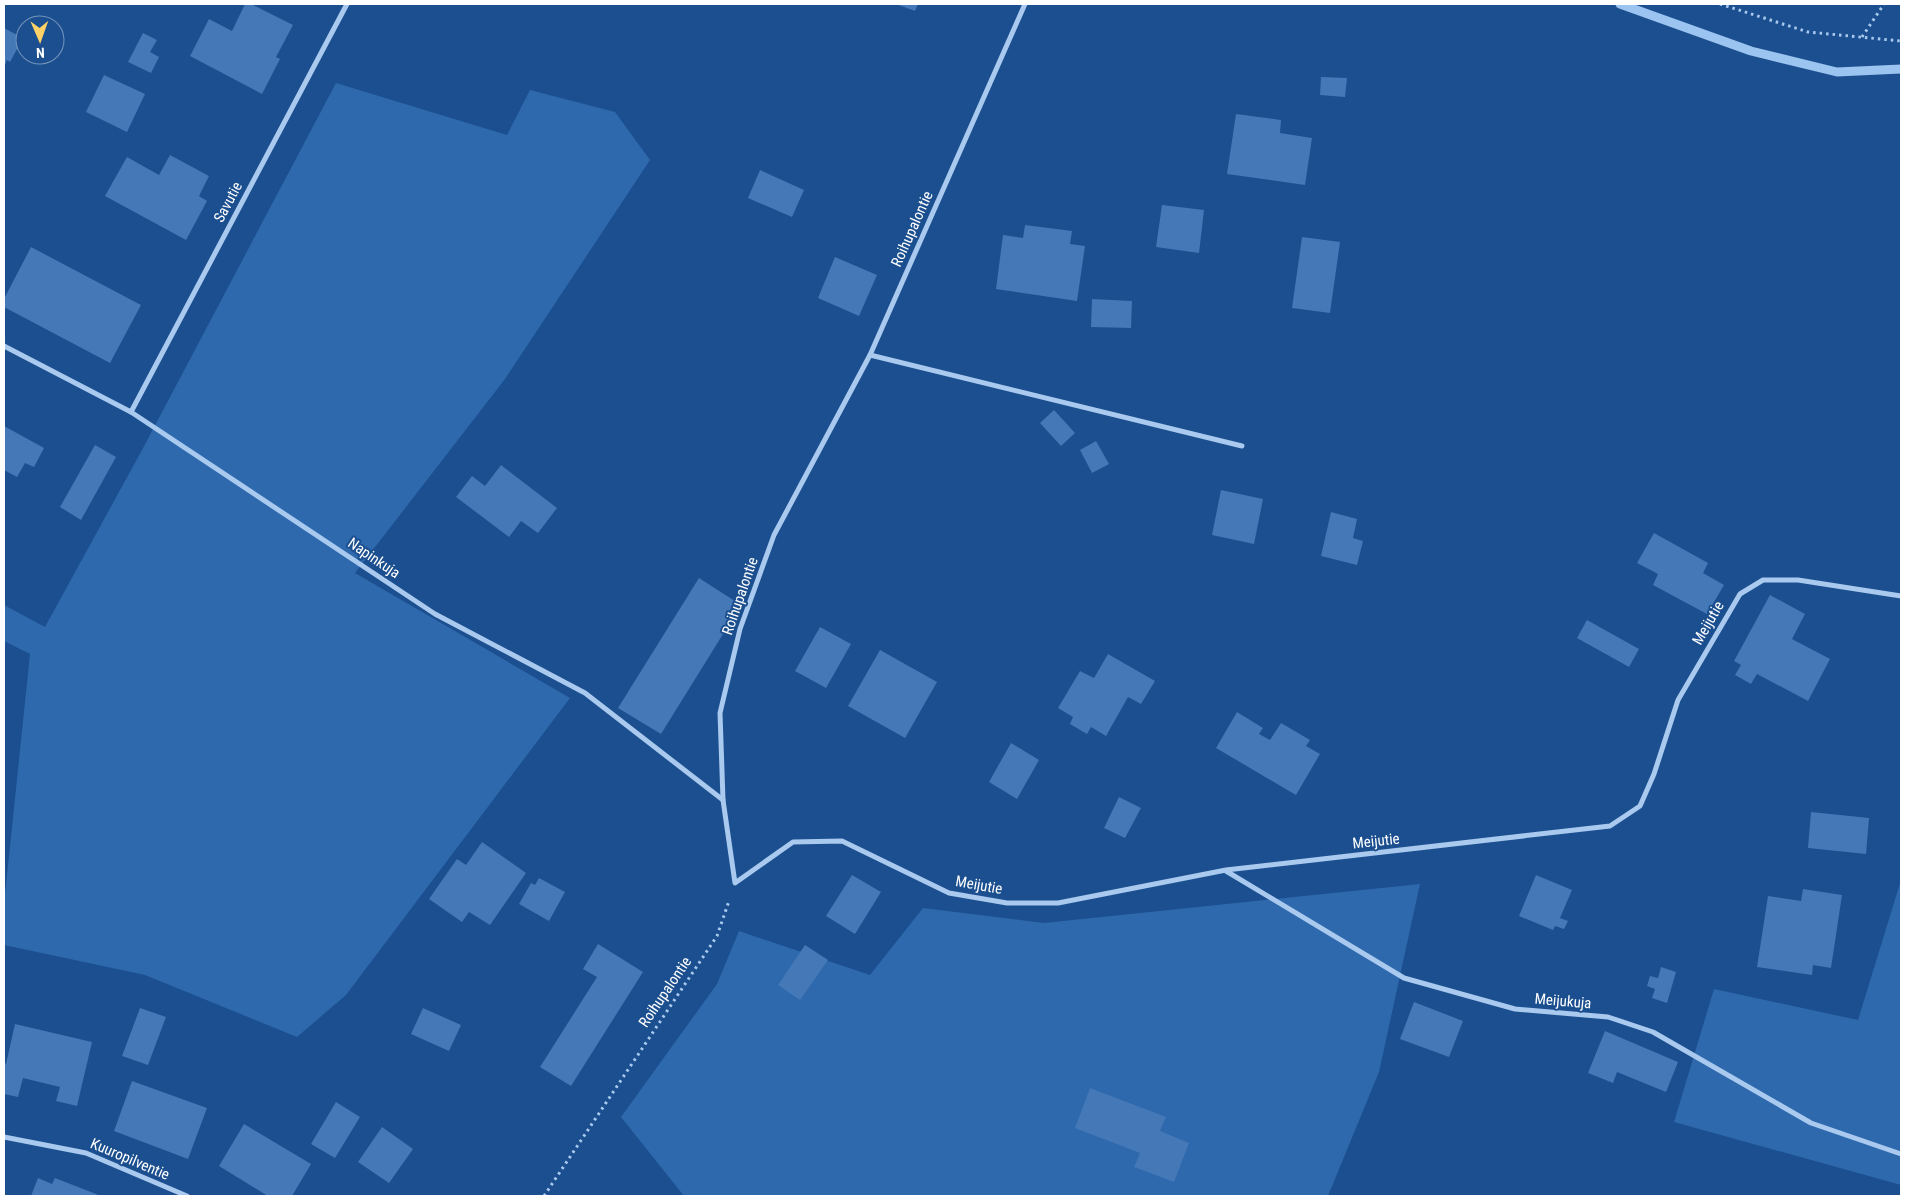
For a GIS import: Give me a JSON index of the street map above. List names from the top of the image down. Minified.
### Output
{"streets":{"street":["Savutie","Roihupalontie","Napinkuja","Meijutie","Meijukuja","Kuuropilventie"]},"crossings":[["Savutie","Napinkuja"],["Roihupalontie","Napinkuja"],["Roihupalontie","Meijutie"],["Meijutie","Meijukuja"]],"north":"bottom"}
